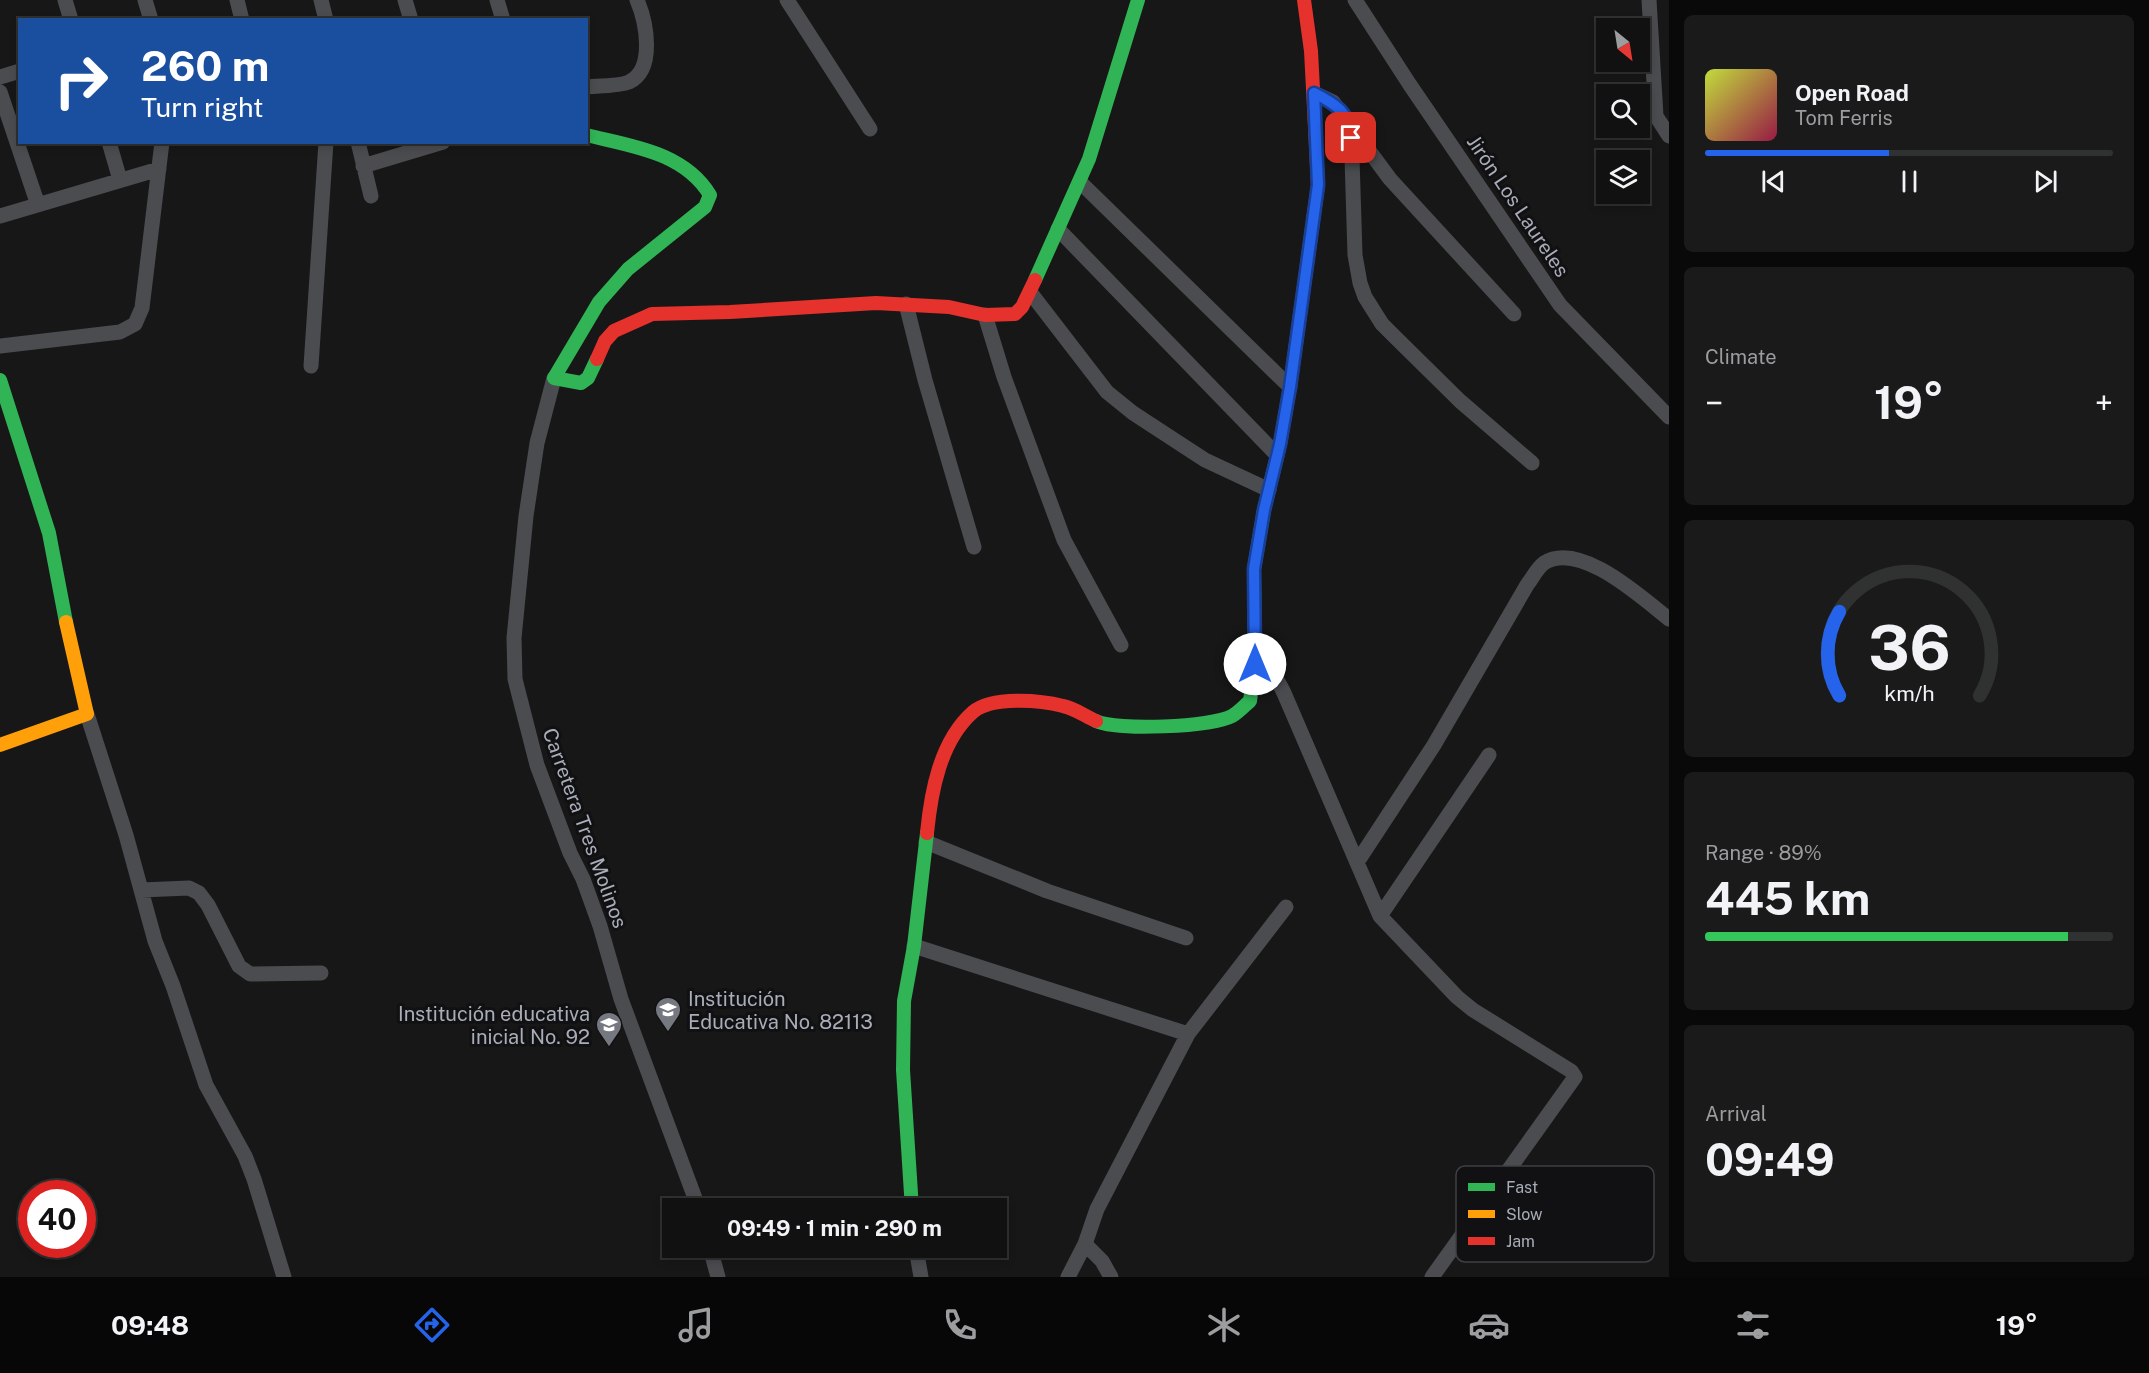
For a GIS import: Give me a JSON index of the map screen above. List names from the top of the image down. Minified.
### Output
{"streets":{"street":["Jirón Los Laureles","Carretera Tres Molinos"]},"places":{"school or university":["Institución Educativa No. 82113","Institución educativa inicial No. 92"]},"legend":["Fast","Slow","Jam"],"north":"bottom right","page":{"turn":["260 m","Turn right"],"song":["Open Road","Tom Ferris"],"tile":["Climate",["Range · 89%","445 km"],["Arrival","09:49"]],"heat":["−","19°","+"],"limit":"40","trip":"09:49 · 1 min · 290 m","tabs":["09:48","19°"],"gauge":["36","km/h"]}}
